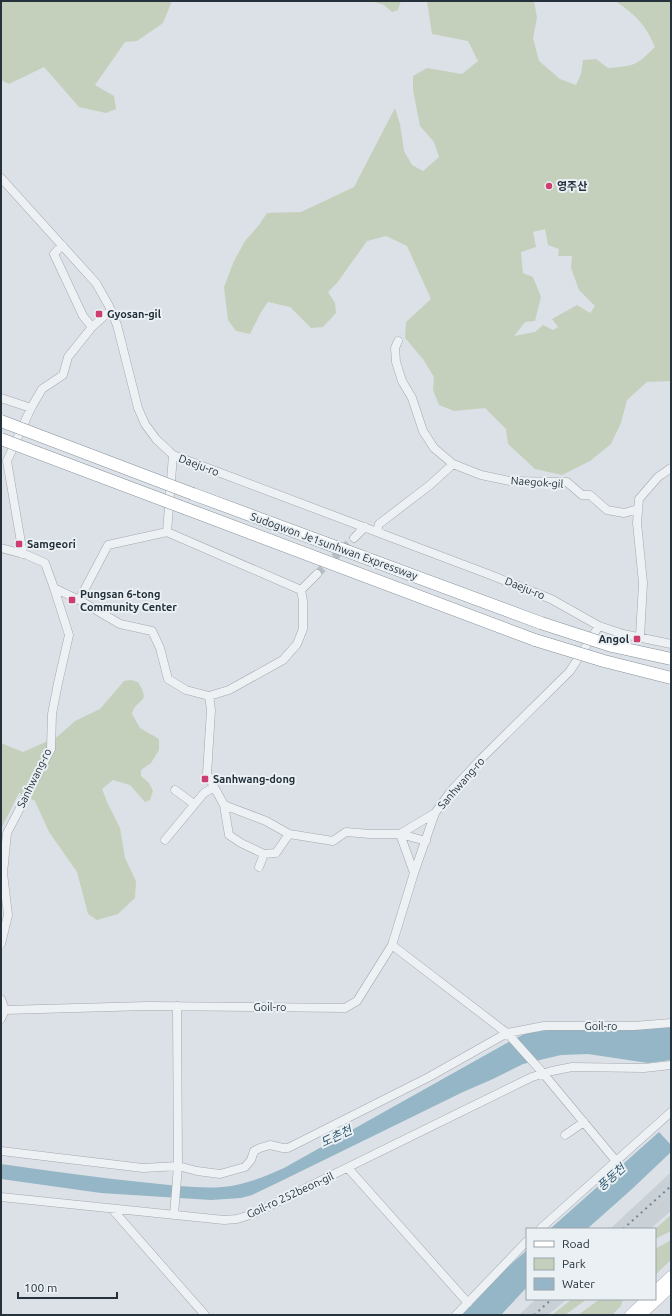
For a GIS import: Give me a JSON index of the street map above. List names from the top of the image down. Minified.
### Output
{"streets":{"highway":["Sudogwon Je1sunhwan Expressway"],"street":["Daeju-ro","Naegok-gil","Sanhwang-ro","Goil-ro","Goil-ro 252beon-gil"]},"crossings":[["Daeju-ro","Sanhwang-ro"],["Sanhwang-ro","Goil-ro"]],"water":["도촌천","풍동천"],"places":{"other":["영주산"],"transit":["Gyosan-gil","Samgeori","Pungsan 6-tong Community Center","Angol","Sanhwang-dong"]},"legend":["Road","Park","Water"],"scale_bar":"100 m"}
